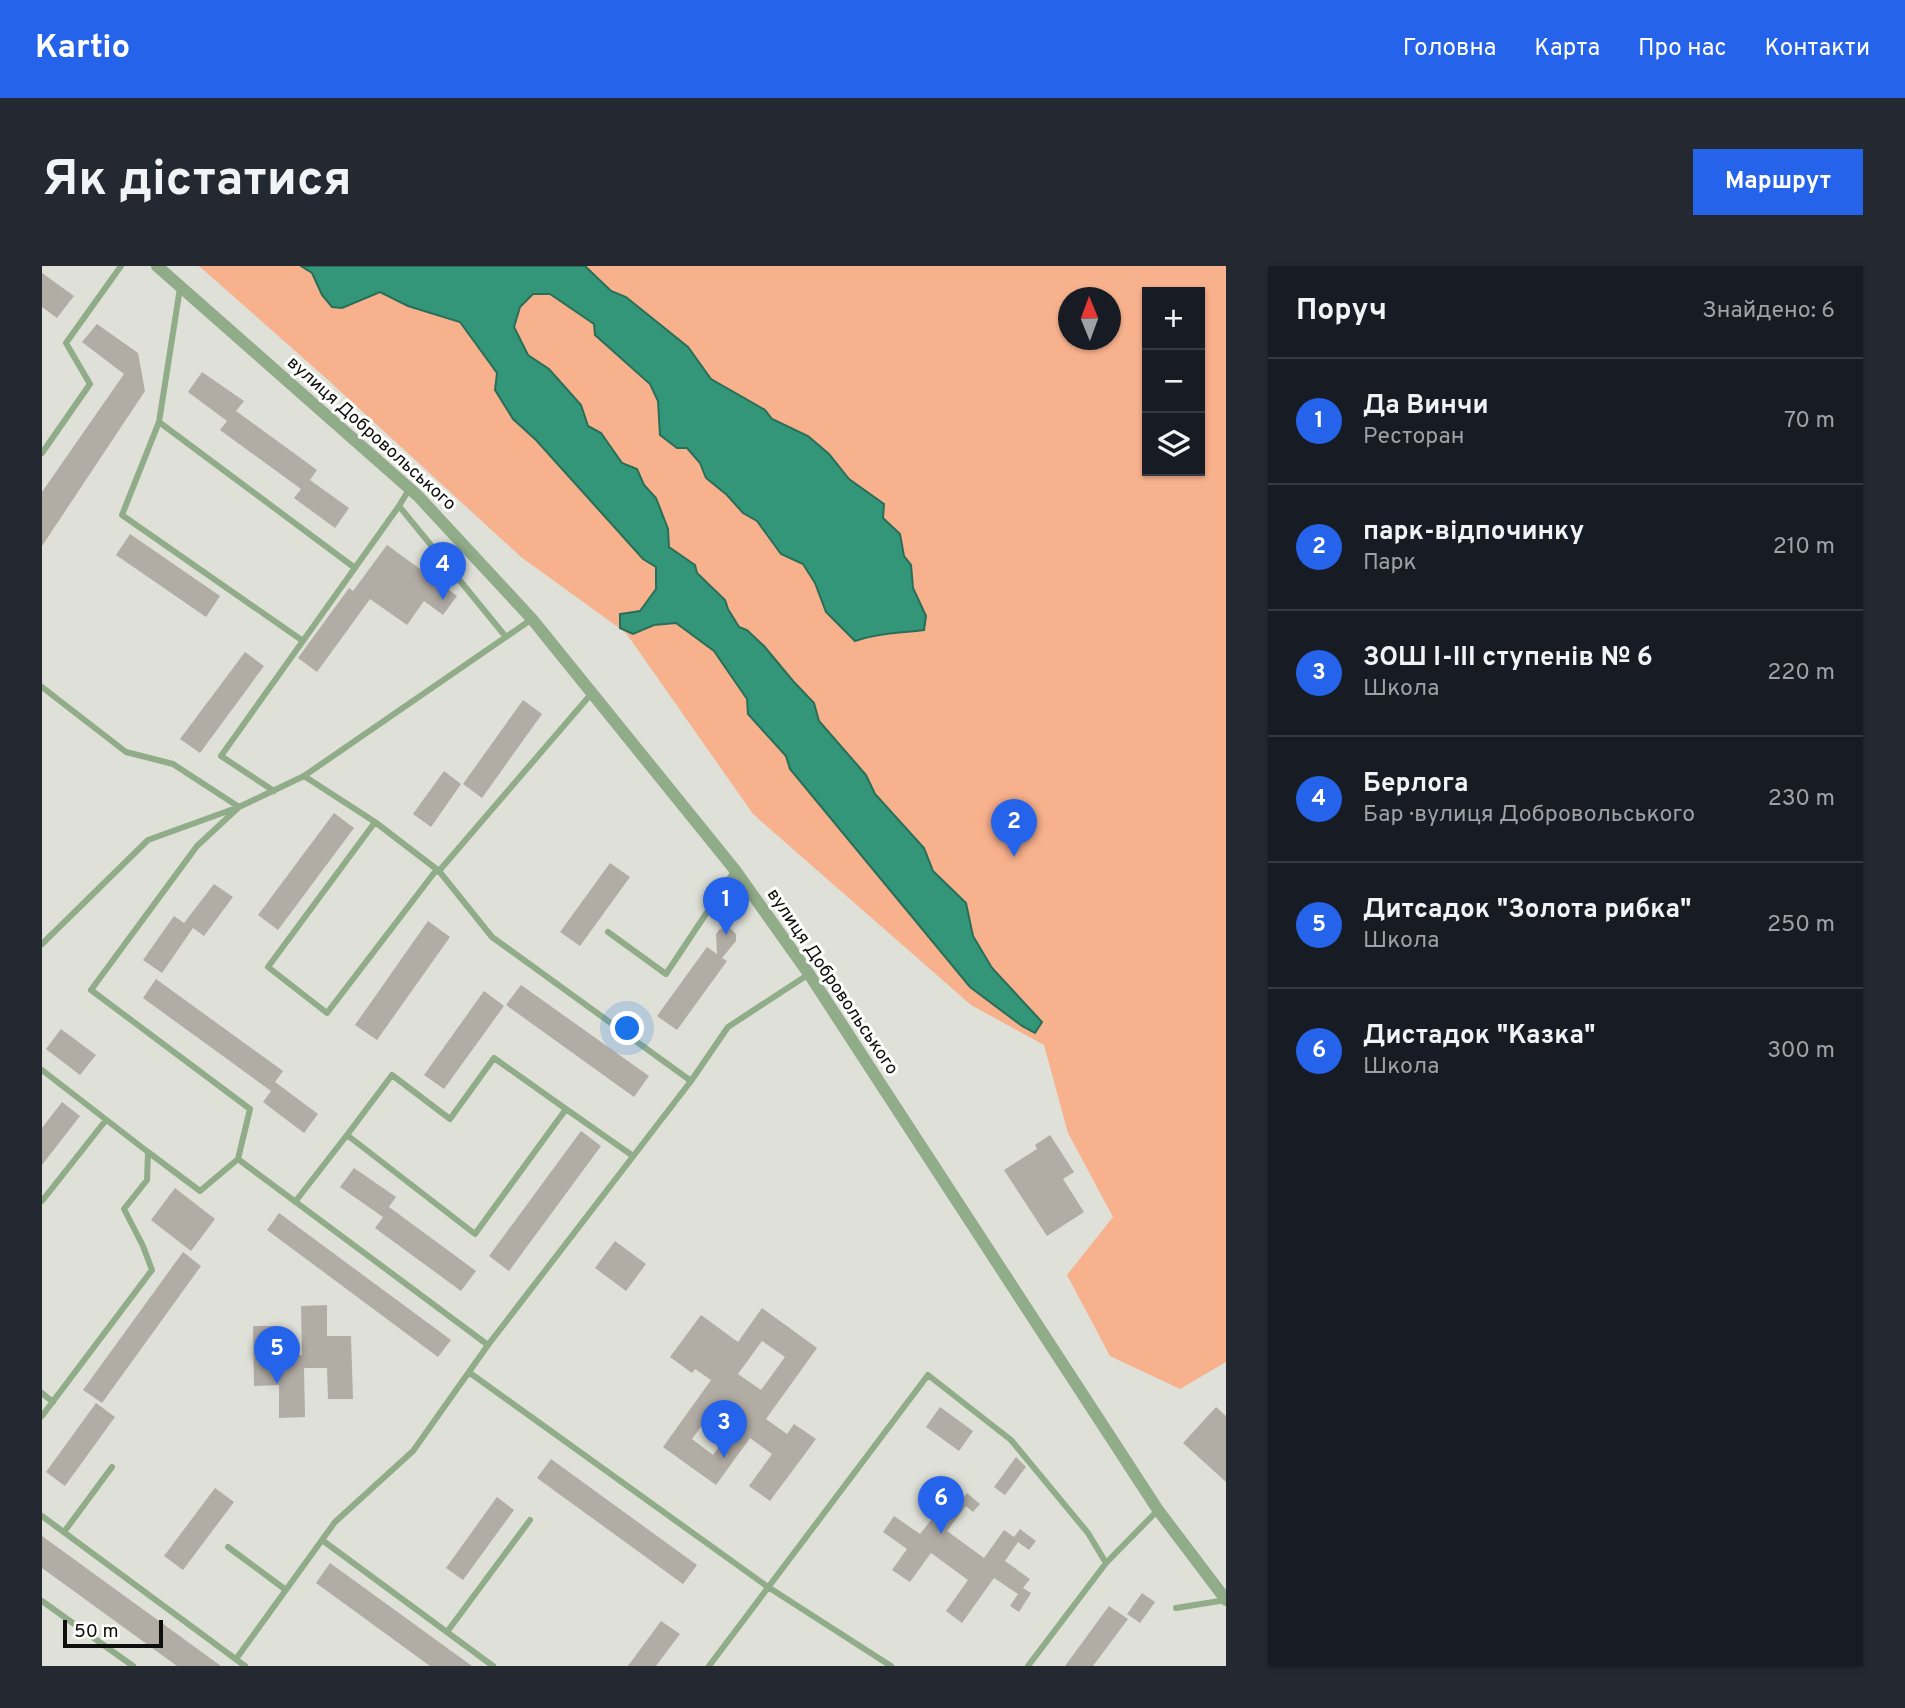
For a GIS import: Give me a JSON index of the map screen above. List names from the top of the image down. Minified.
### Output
{"streets":{"street":["вулиця Добровольського"]},"scale_bar":"50 m","north":"top","page":{"header":"Kartio","nav":["Головна","Карта","Про нас","Контакти"],"buttons":"Маршрут","title":"Як дістатися","heading":["Поруч","Знайдено: 6"],"map_buttons":["+","−"],"list":[{"mark":"1","name":"Да Винчи","note":"Ресторан","value":"70 m"},{"mark":"2","name":"парк-відпочинку","note":"Парк","value":"210 m"},{"mark":"3","name":"ЗОШ І-ІІІ ступенів № 6","note":"Школа","value":"220 m"},{"mark":"4","name":"Берлога","note":"Бар · вулиця Добровольського","value":"230 m"},{"mark":"5","name":"Дитсадок \"Золота рибка\"","note":"Школа","value":"250 m"},{"mark":"6","name":"Дистадок \"Казка\"","note":"Школа","value":"300 m"}],"pins":["4","2","1","5","3","6"],"scale":"50 m"}}
